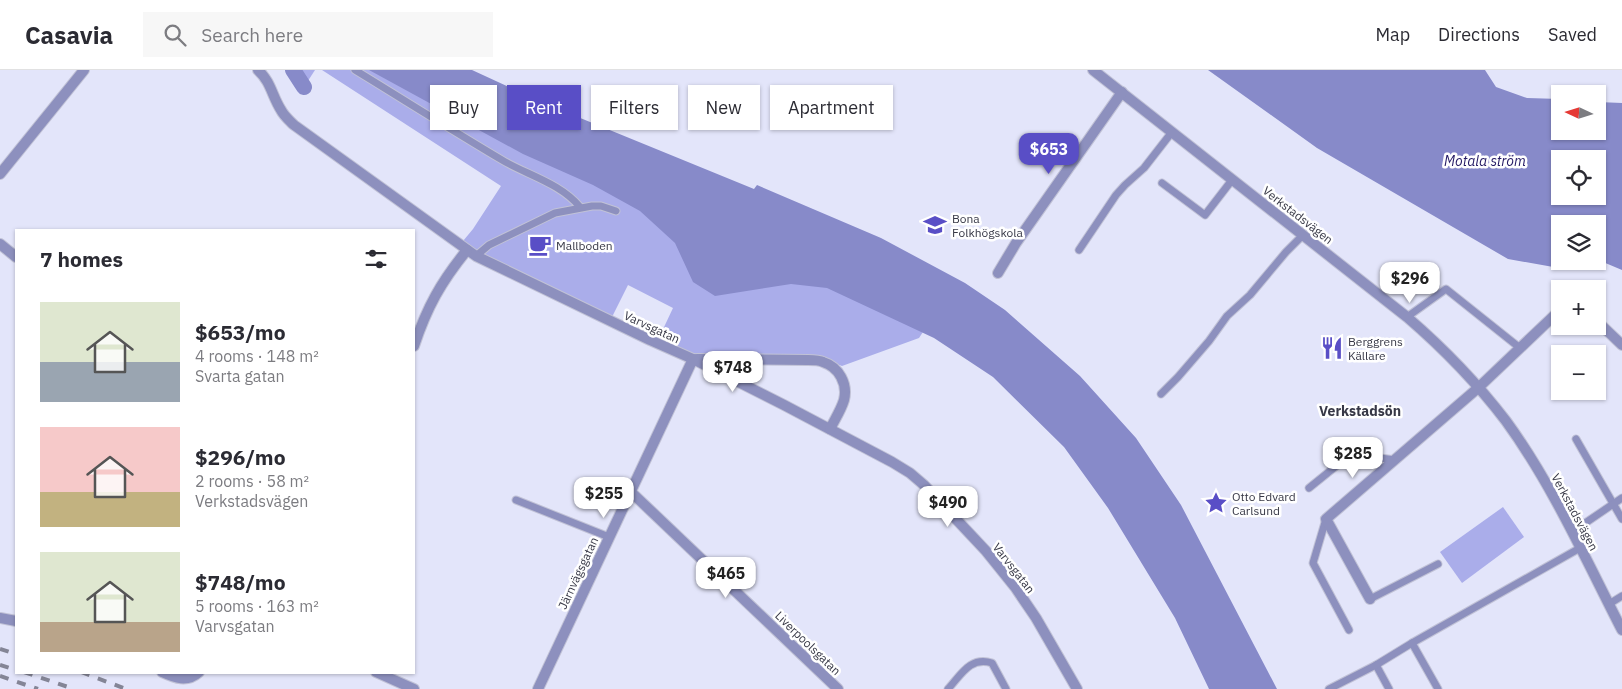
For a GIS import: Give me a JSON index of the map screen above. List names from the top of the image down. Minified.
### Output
{"streets":{"street":["Verkstadsvägen","Varvsgatan","Järnvägsgatan","Liverpoolsgatan"]},"crossings":[["Varvsgatan","Järnvägsgatan"],["Järnvägsgatan","Liverpoolsgatan"]],"districts":["Verkstadsön"],"water":["Motala ström"],"places":{"school or university":["Bona Folkhögskola"],"cafe":["Mallboden"],"restaurant":["Berggrens Källare"],"place":["Otto Edvard Carlsund"]},"north":"left","page":{"header":"Casavia","search":"Search here","nav":["Map","Directions","Saved"],"map_buttons":["+","−"],"chip":["Buy","Rent","Filters","New","Apartment"],"price":["$653","$296","$748","$285","$255","$490","$465"],"heading":"7 homes","list":[{"name":"$653/mo","note":"4 rooms · 148 m² · Svarta gatan"},{"name":"$296/mo","note":"2 rooms · 58 m² · Verkstadsvägen"},{"name":"$748/mo","note":"5 rooms · 163 m² · Varvsgatan"}]}}
